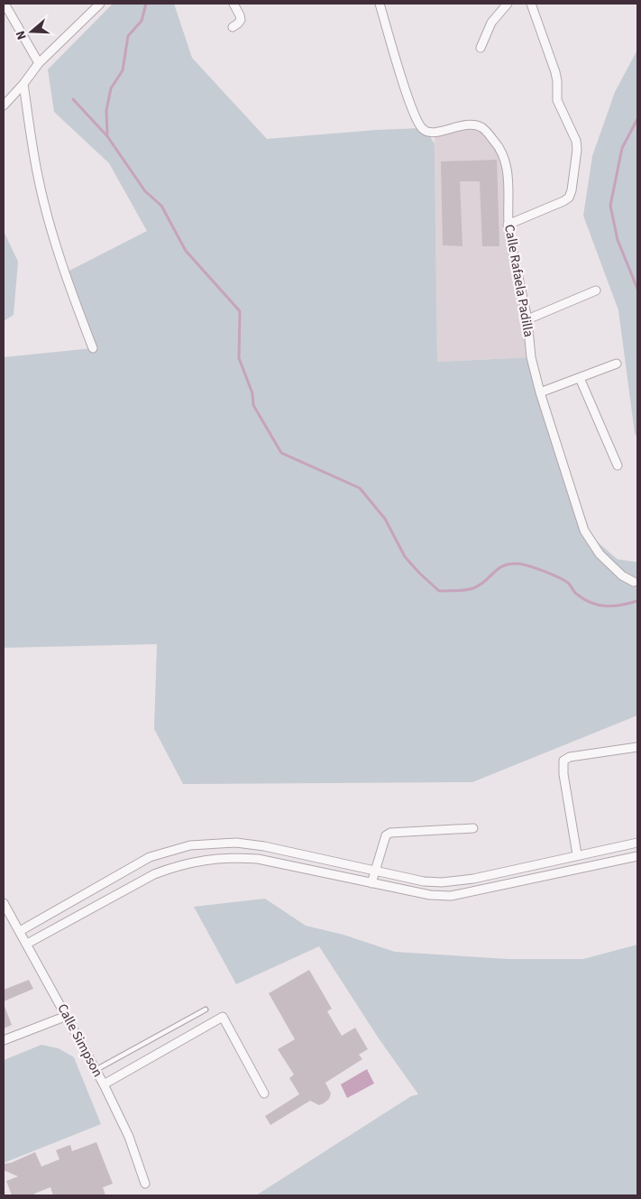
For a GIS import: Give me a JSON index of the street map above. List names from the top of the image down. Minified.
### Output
{"streets":{"street":["Calle Rafaela Padilla","Calle Simpson"]},"north":"left"}
